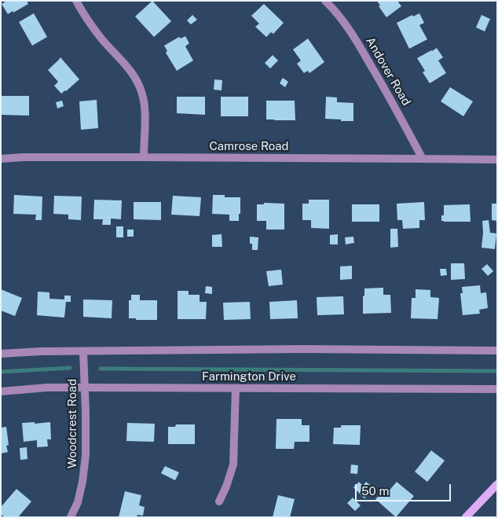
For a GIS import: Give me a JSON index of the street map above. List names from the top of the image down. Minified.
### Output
{"streets":{"street":["Andover Road","Camrose Road","Farmington Drive","Woodcrest Road"]},"crossings":[["Andover Road","Camrose Road"],["Farmington Drive","Woodcrest Road"]],"scale_bar":"50 m"}
